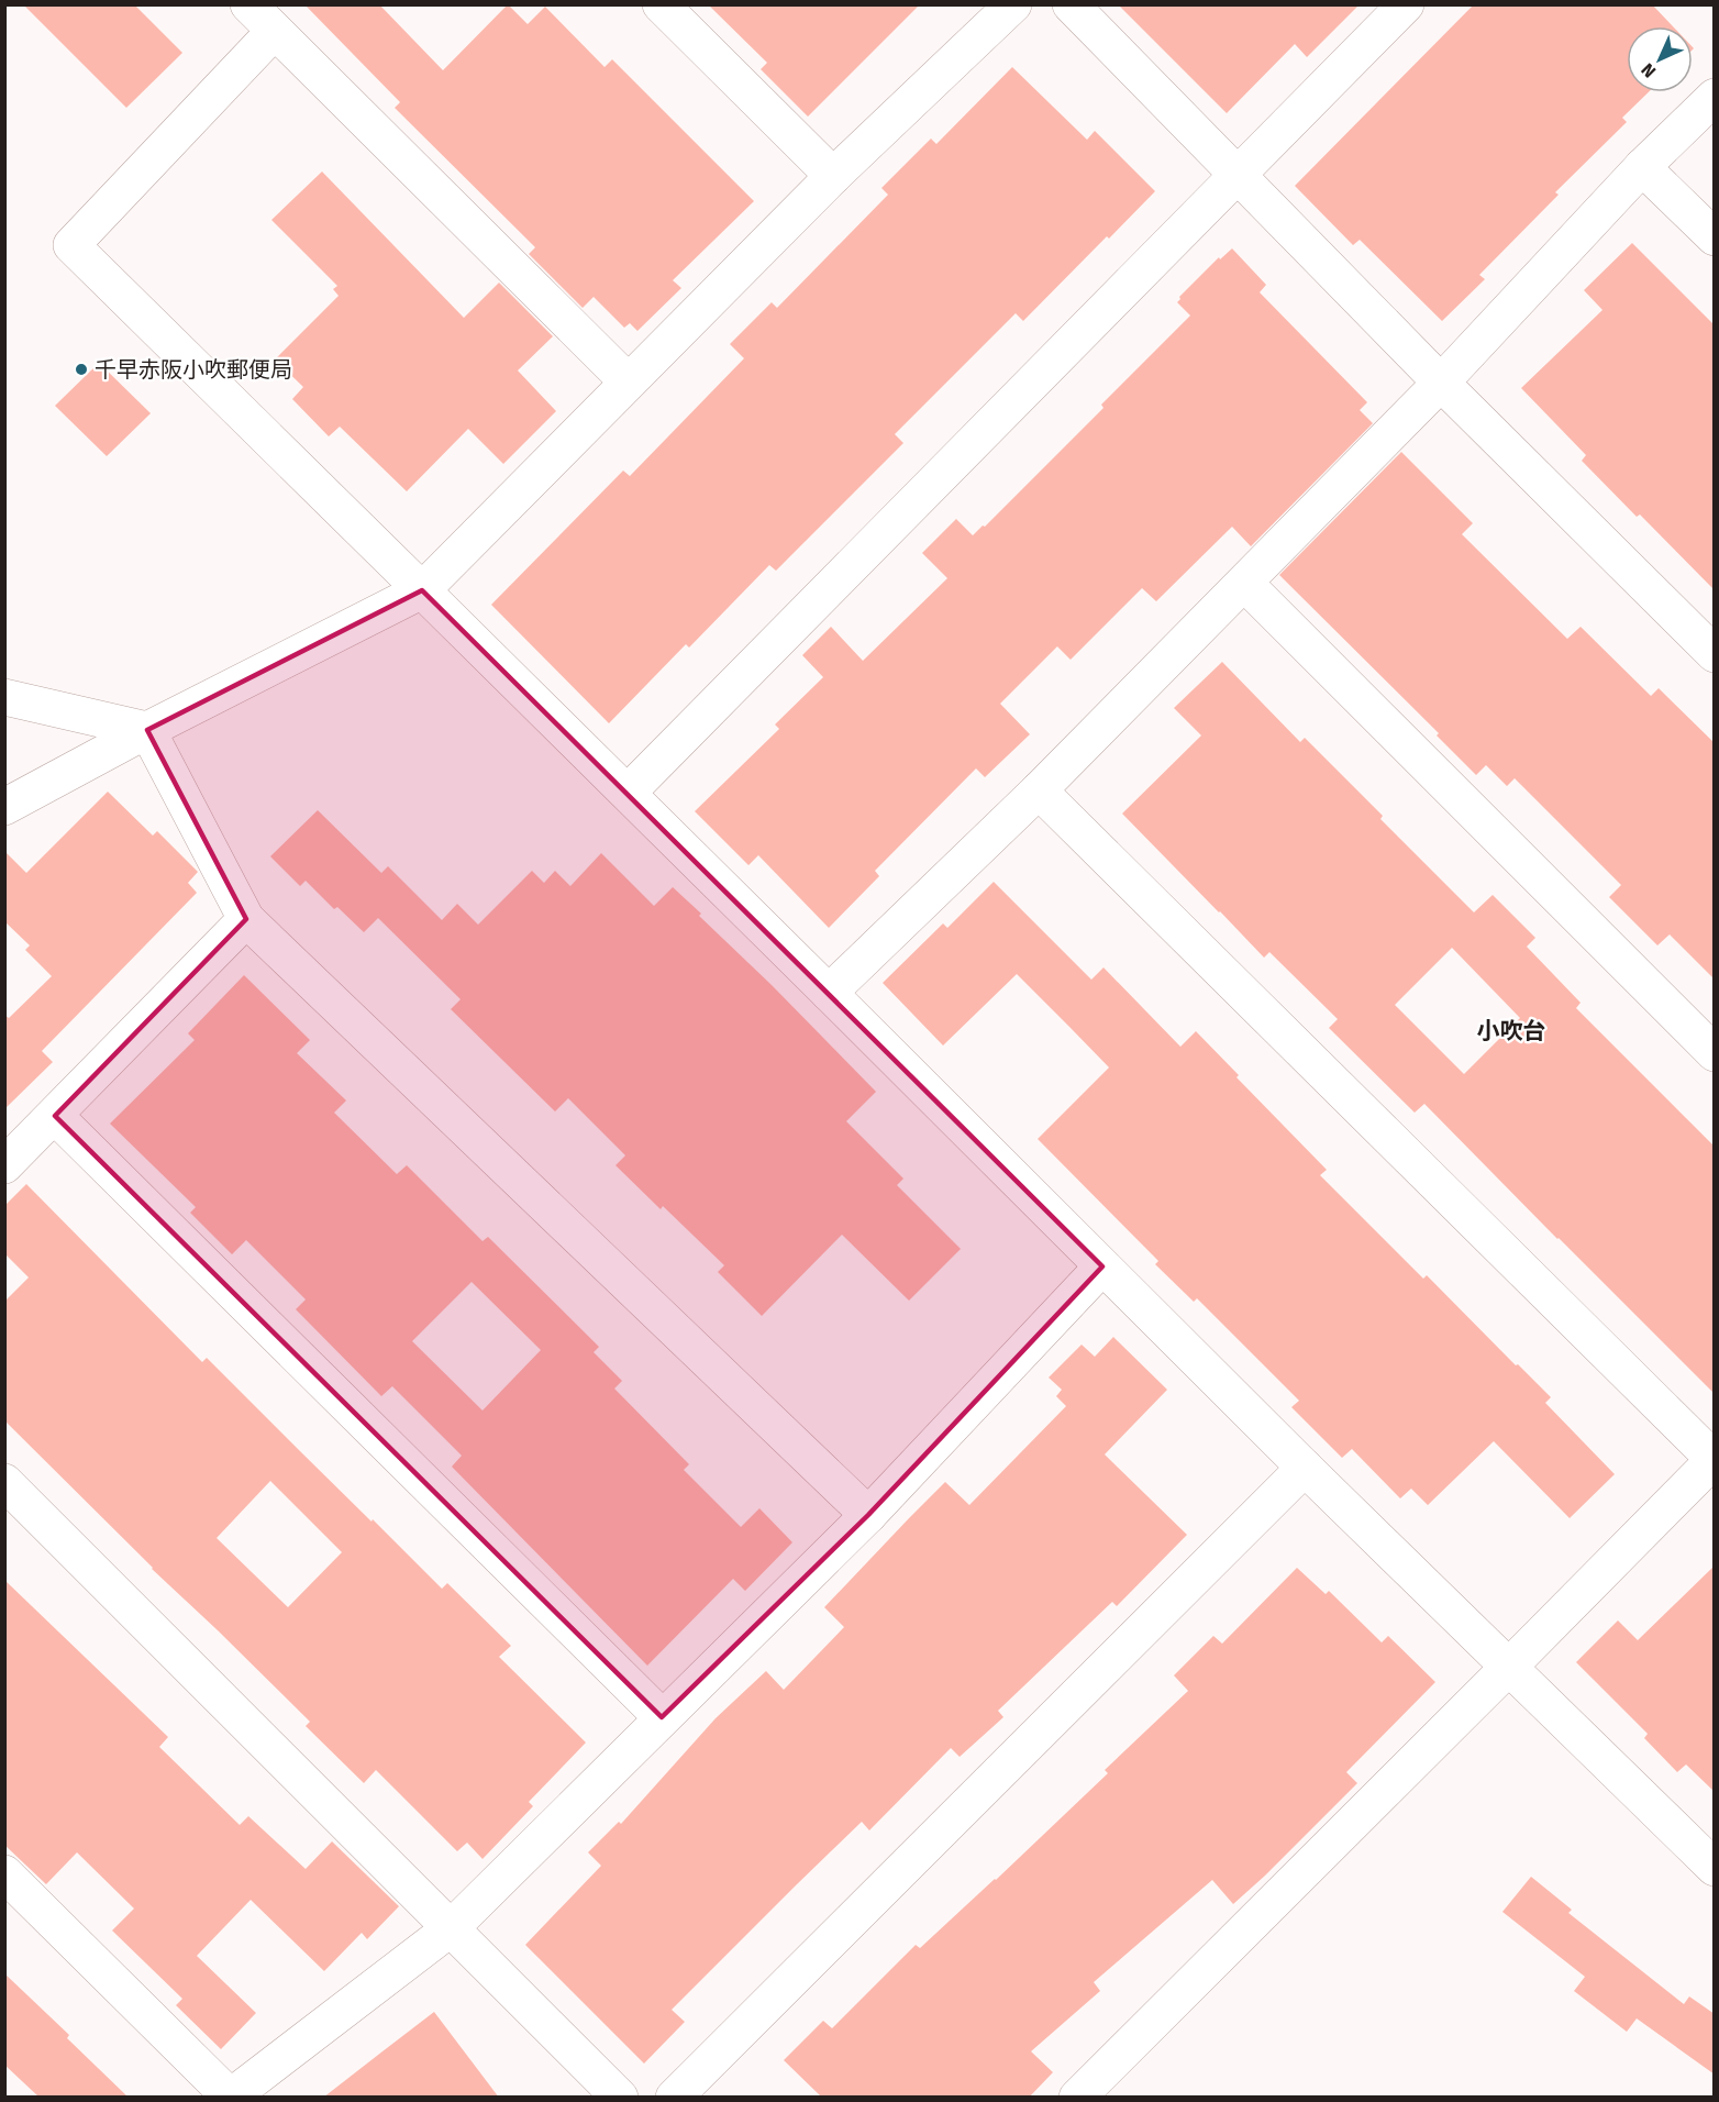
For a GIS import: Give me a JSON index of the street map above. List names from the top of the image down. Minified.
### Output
{"districts":["小吹台"],"places":["千早赤阪小吹郵便局"],"north":"bottom left"}
